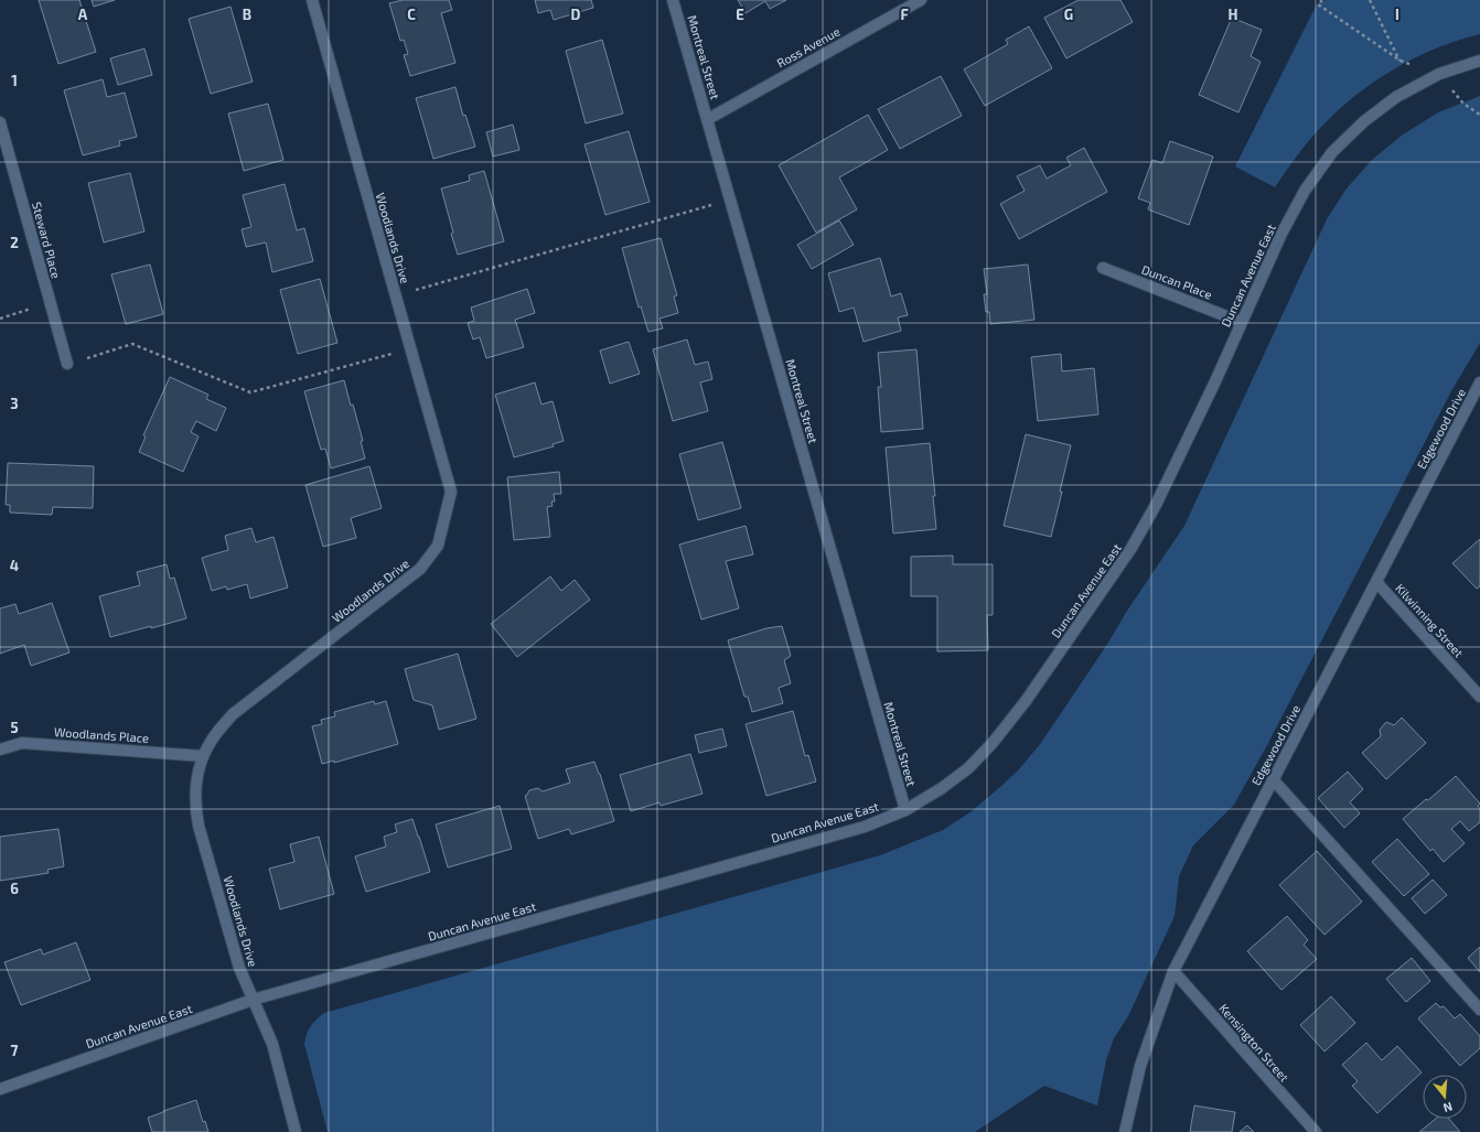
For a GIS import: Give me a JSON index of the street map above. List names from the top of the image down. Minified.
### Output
{"streets":{"street":["Ross Avenue","Montreal Street","Woodlands Drive","Steward Place","Duncan Avenue East","Duncan Place","Edgewood Drive","Kilwinning Street","Woodlands Place","Kensington Street"]},"crossings":[["Ross Avenue","Montreal Street"],["Montreal Street","Duncan Avenue East"],["Woodlands Drive","Duncan Avenue East"],["Woodlands Drive","Woodlands Place"],["Duncan Avenue East","Duncan Place"],["Edgewood Drive","Kilwinning Street"],["Edgewood Drive","Kensington Street"]],"north":"bottom","grid":{"columns":["A","B","C","D","E","F","G","H","I"],"rows":["1","2","3","4","5","6","7"]}}
